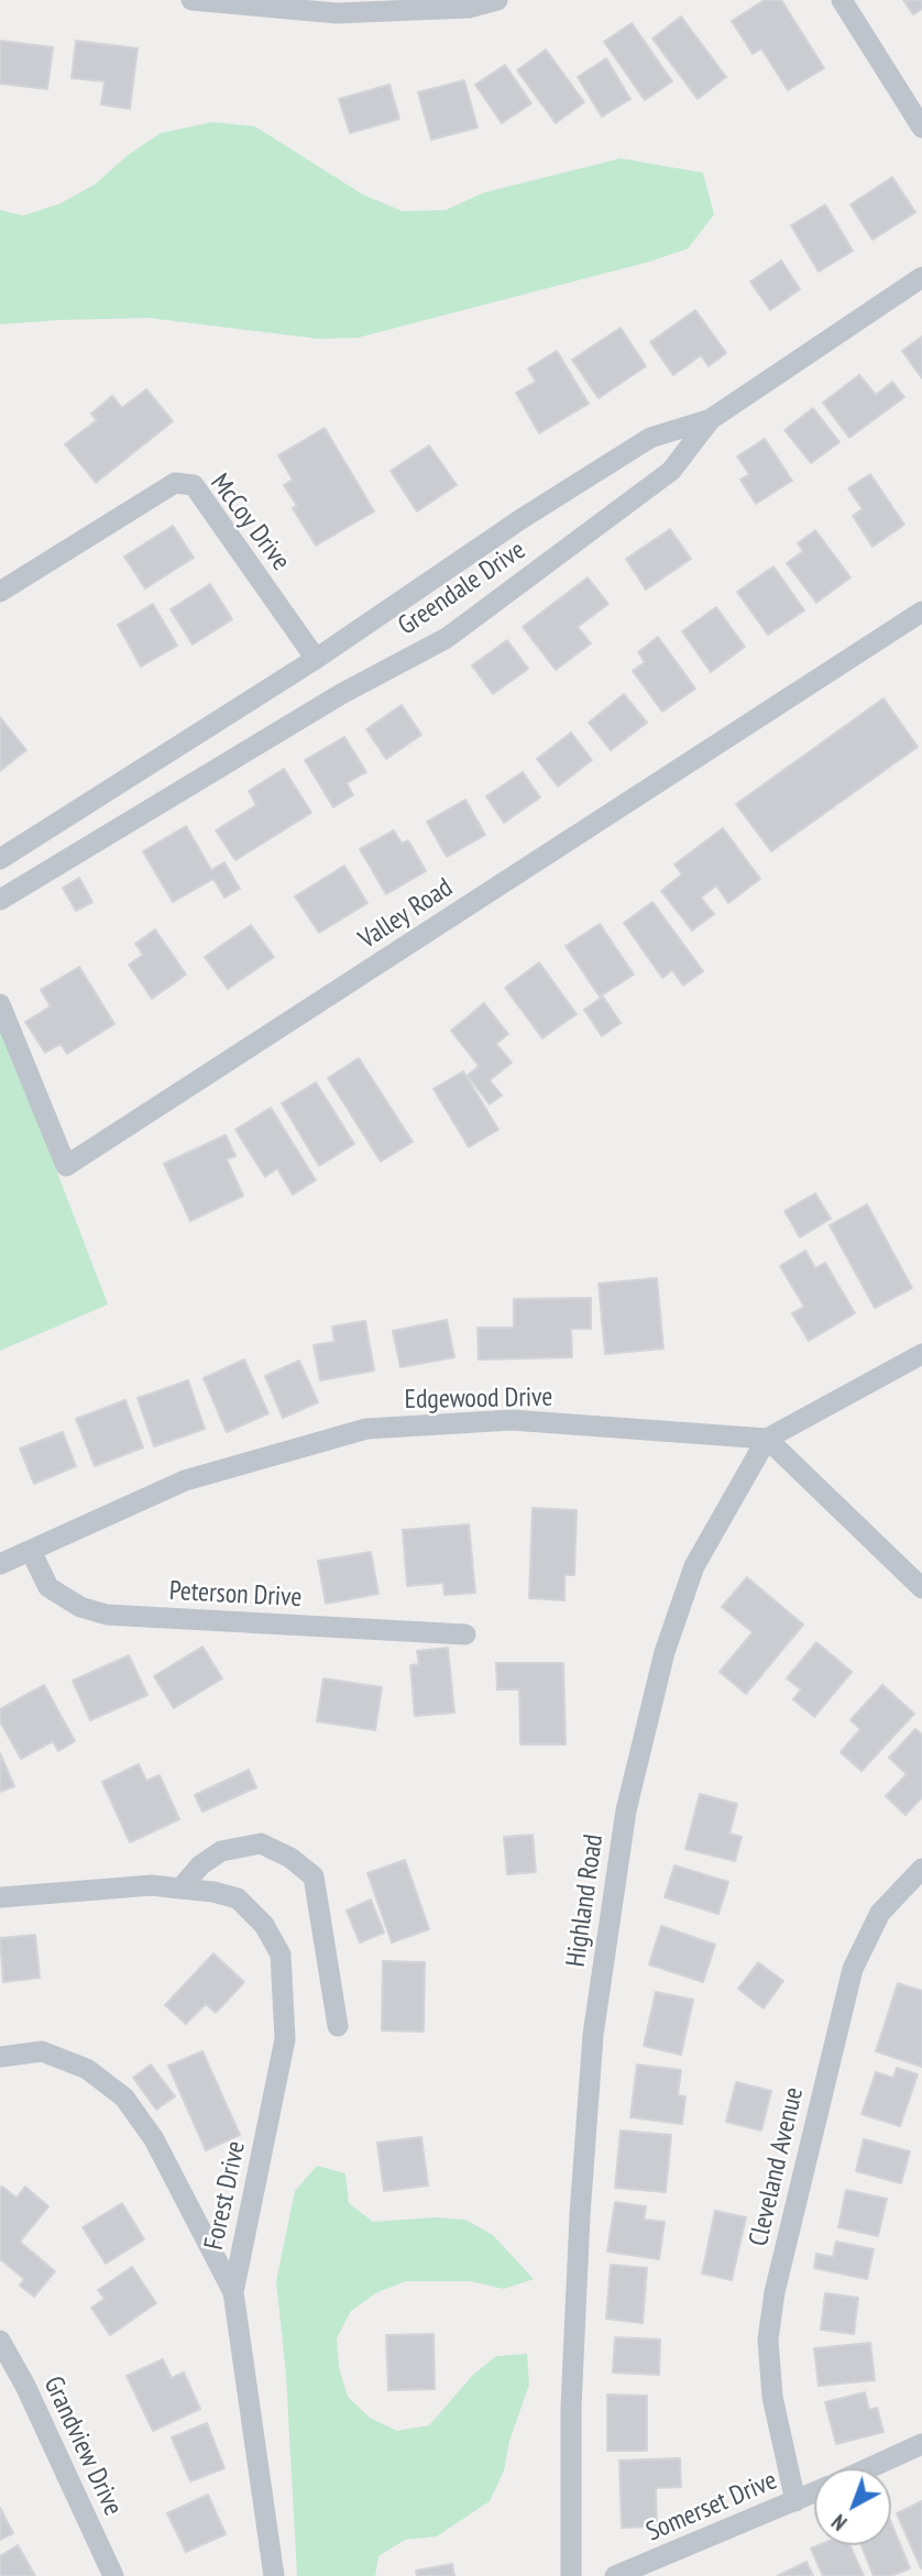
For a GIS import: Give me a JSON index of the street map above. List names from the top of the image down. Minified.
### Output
{"streets":{"street":["McCoy Drive","Greendale Drive","Valley Road","Edgewood Drive","Peterson Drive","Highland Road","Cleveland Avenue","Forest Drive","Grandview Drive","Somerset Drive"]},"crossings":[["Edgewood Drive","Peterson Drive"],["Edgewood Drive","Highland Road"],["Cleveland Avenue","Somerset Drive"]],"north":"bottom left"}
